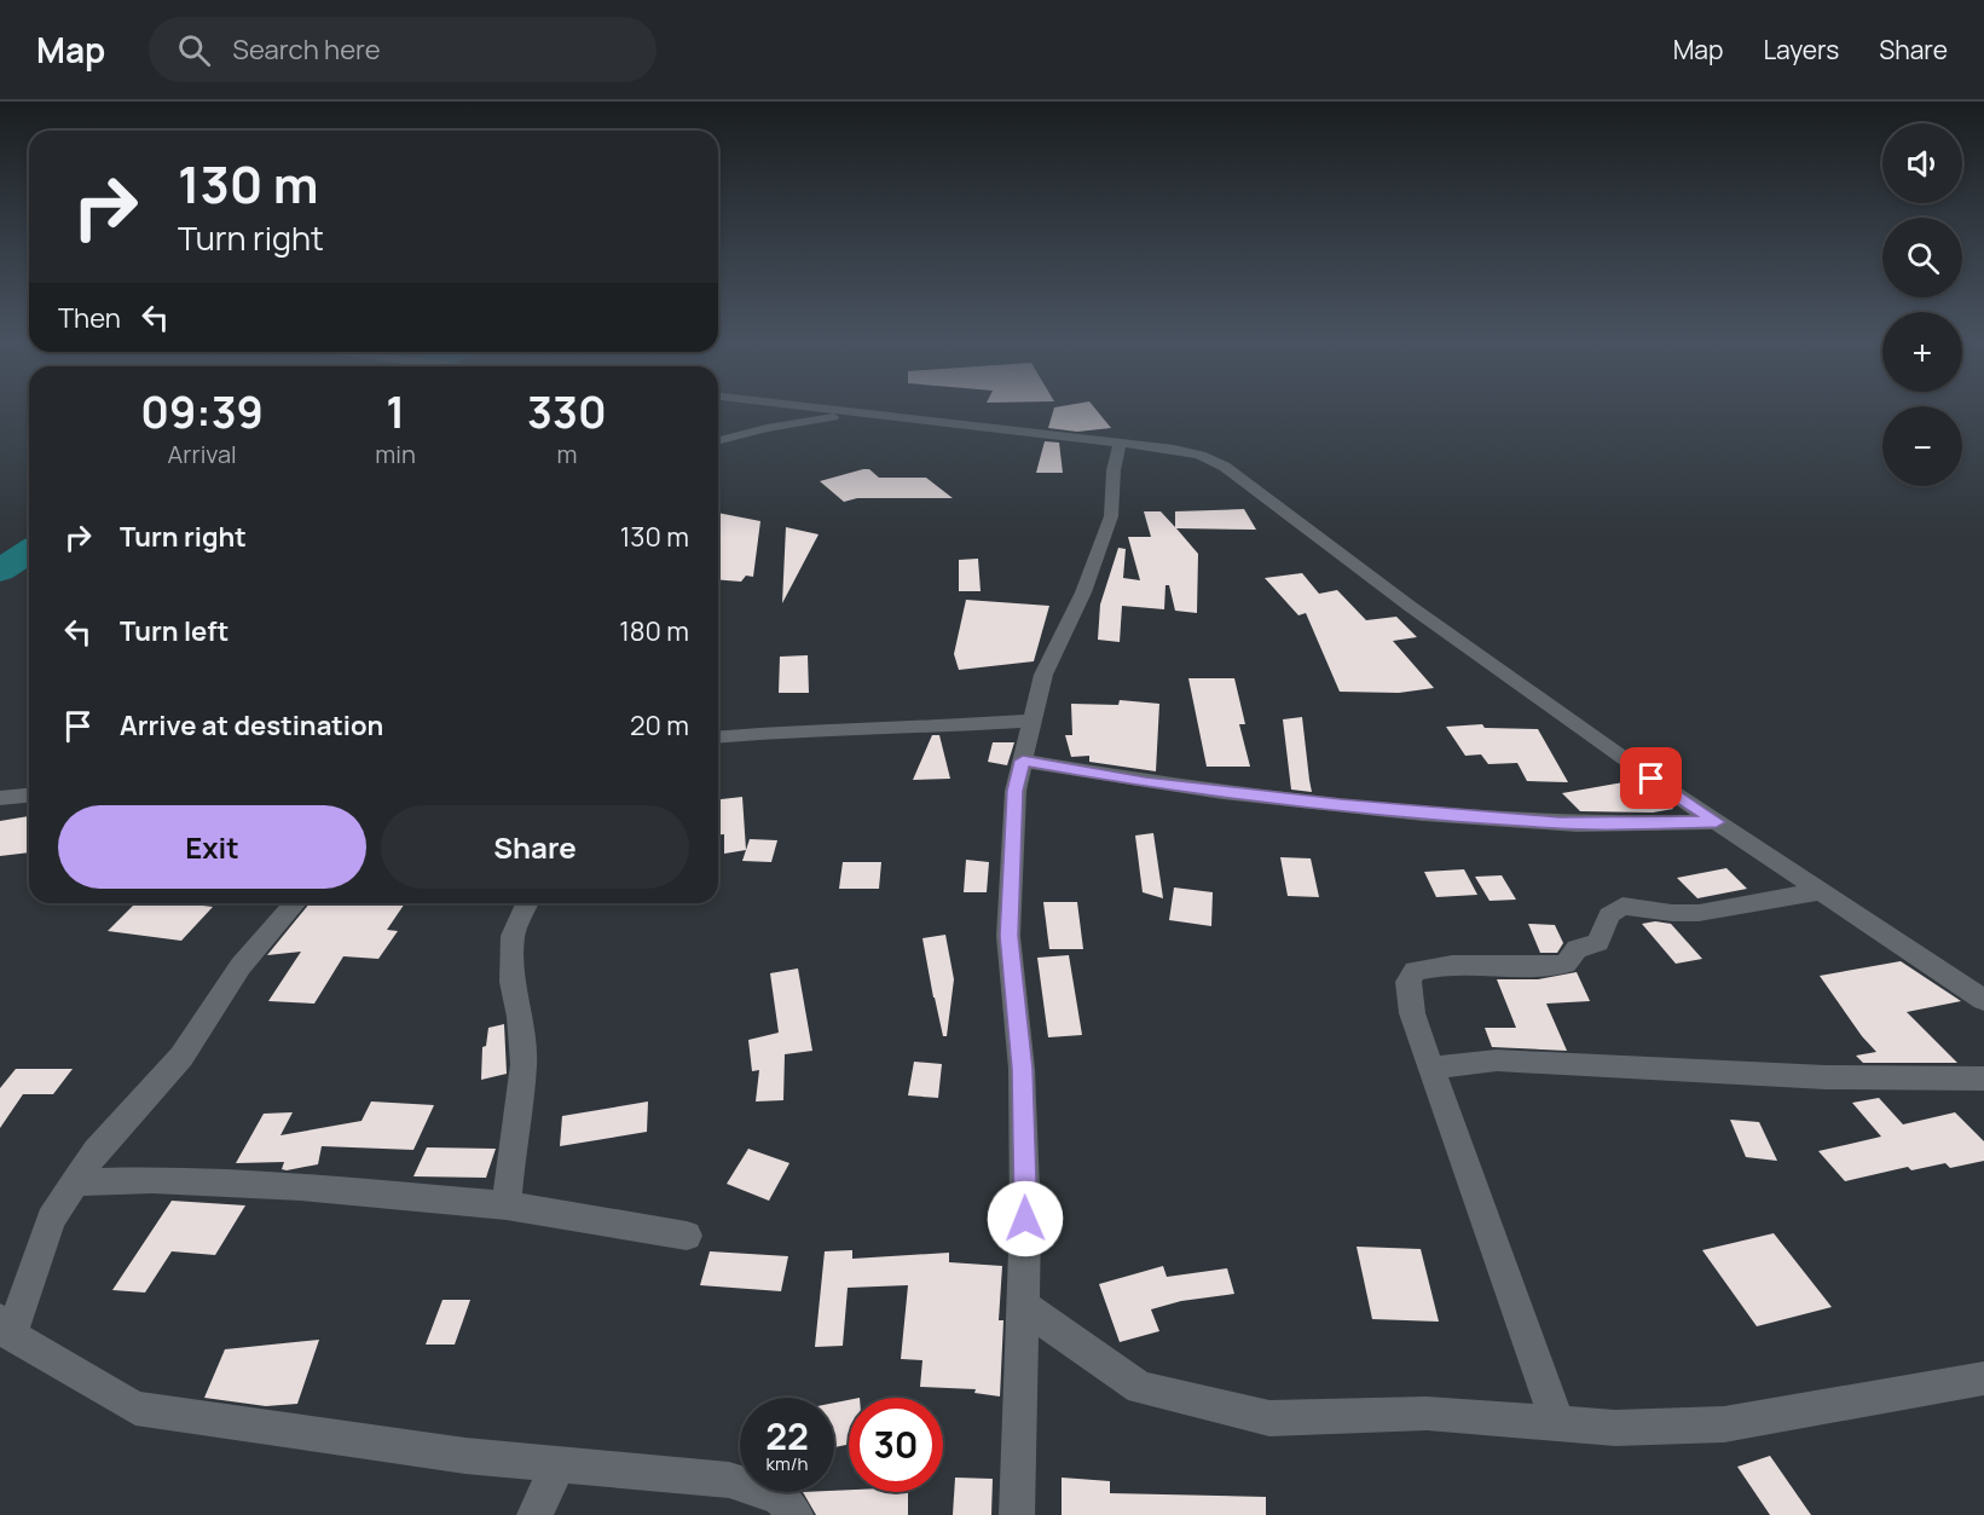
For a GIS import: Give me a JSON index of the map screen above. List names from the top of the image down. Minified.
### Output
{"page":{"header":"Map","search":"Search here","nav":["Map","Layers","Share"],"map_buttons":["+","−"],"turn":["130 m","Turn right"],"then":"Then","eta":["09:39","Arrival","1","min","330","m"],"list":[{"name":"Turn right","value":"130 m"},{"name":"Turn left","value":"180 m"},{"name":"Arrive at destination","value":"20 m"}],"buttons":["Exit","Share"],"speed":"22 km/h","limit":"30"}}
